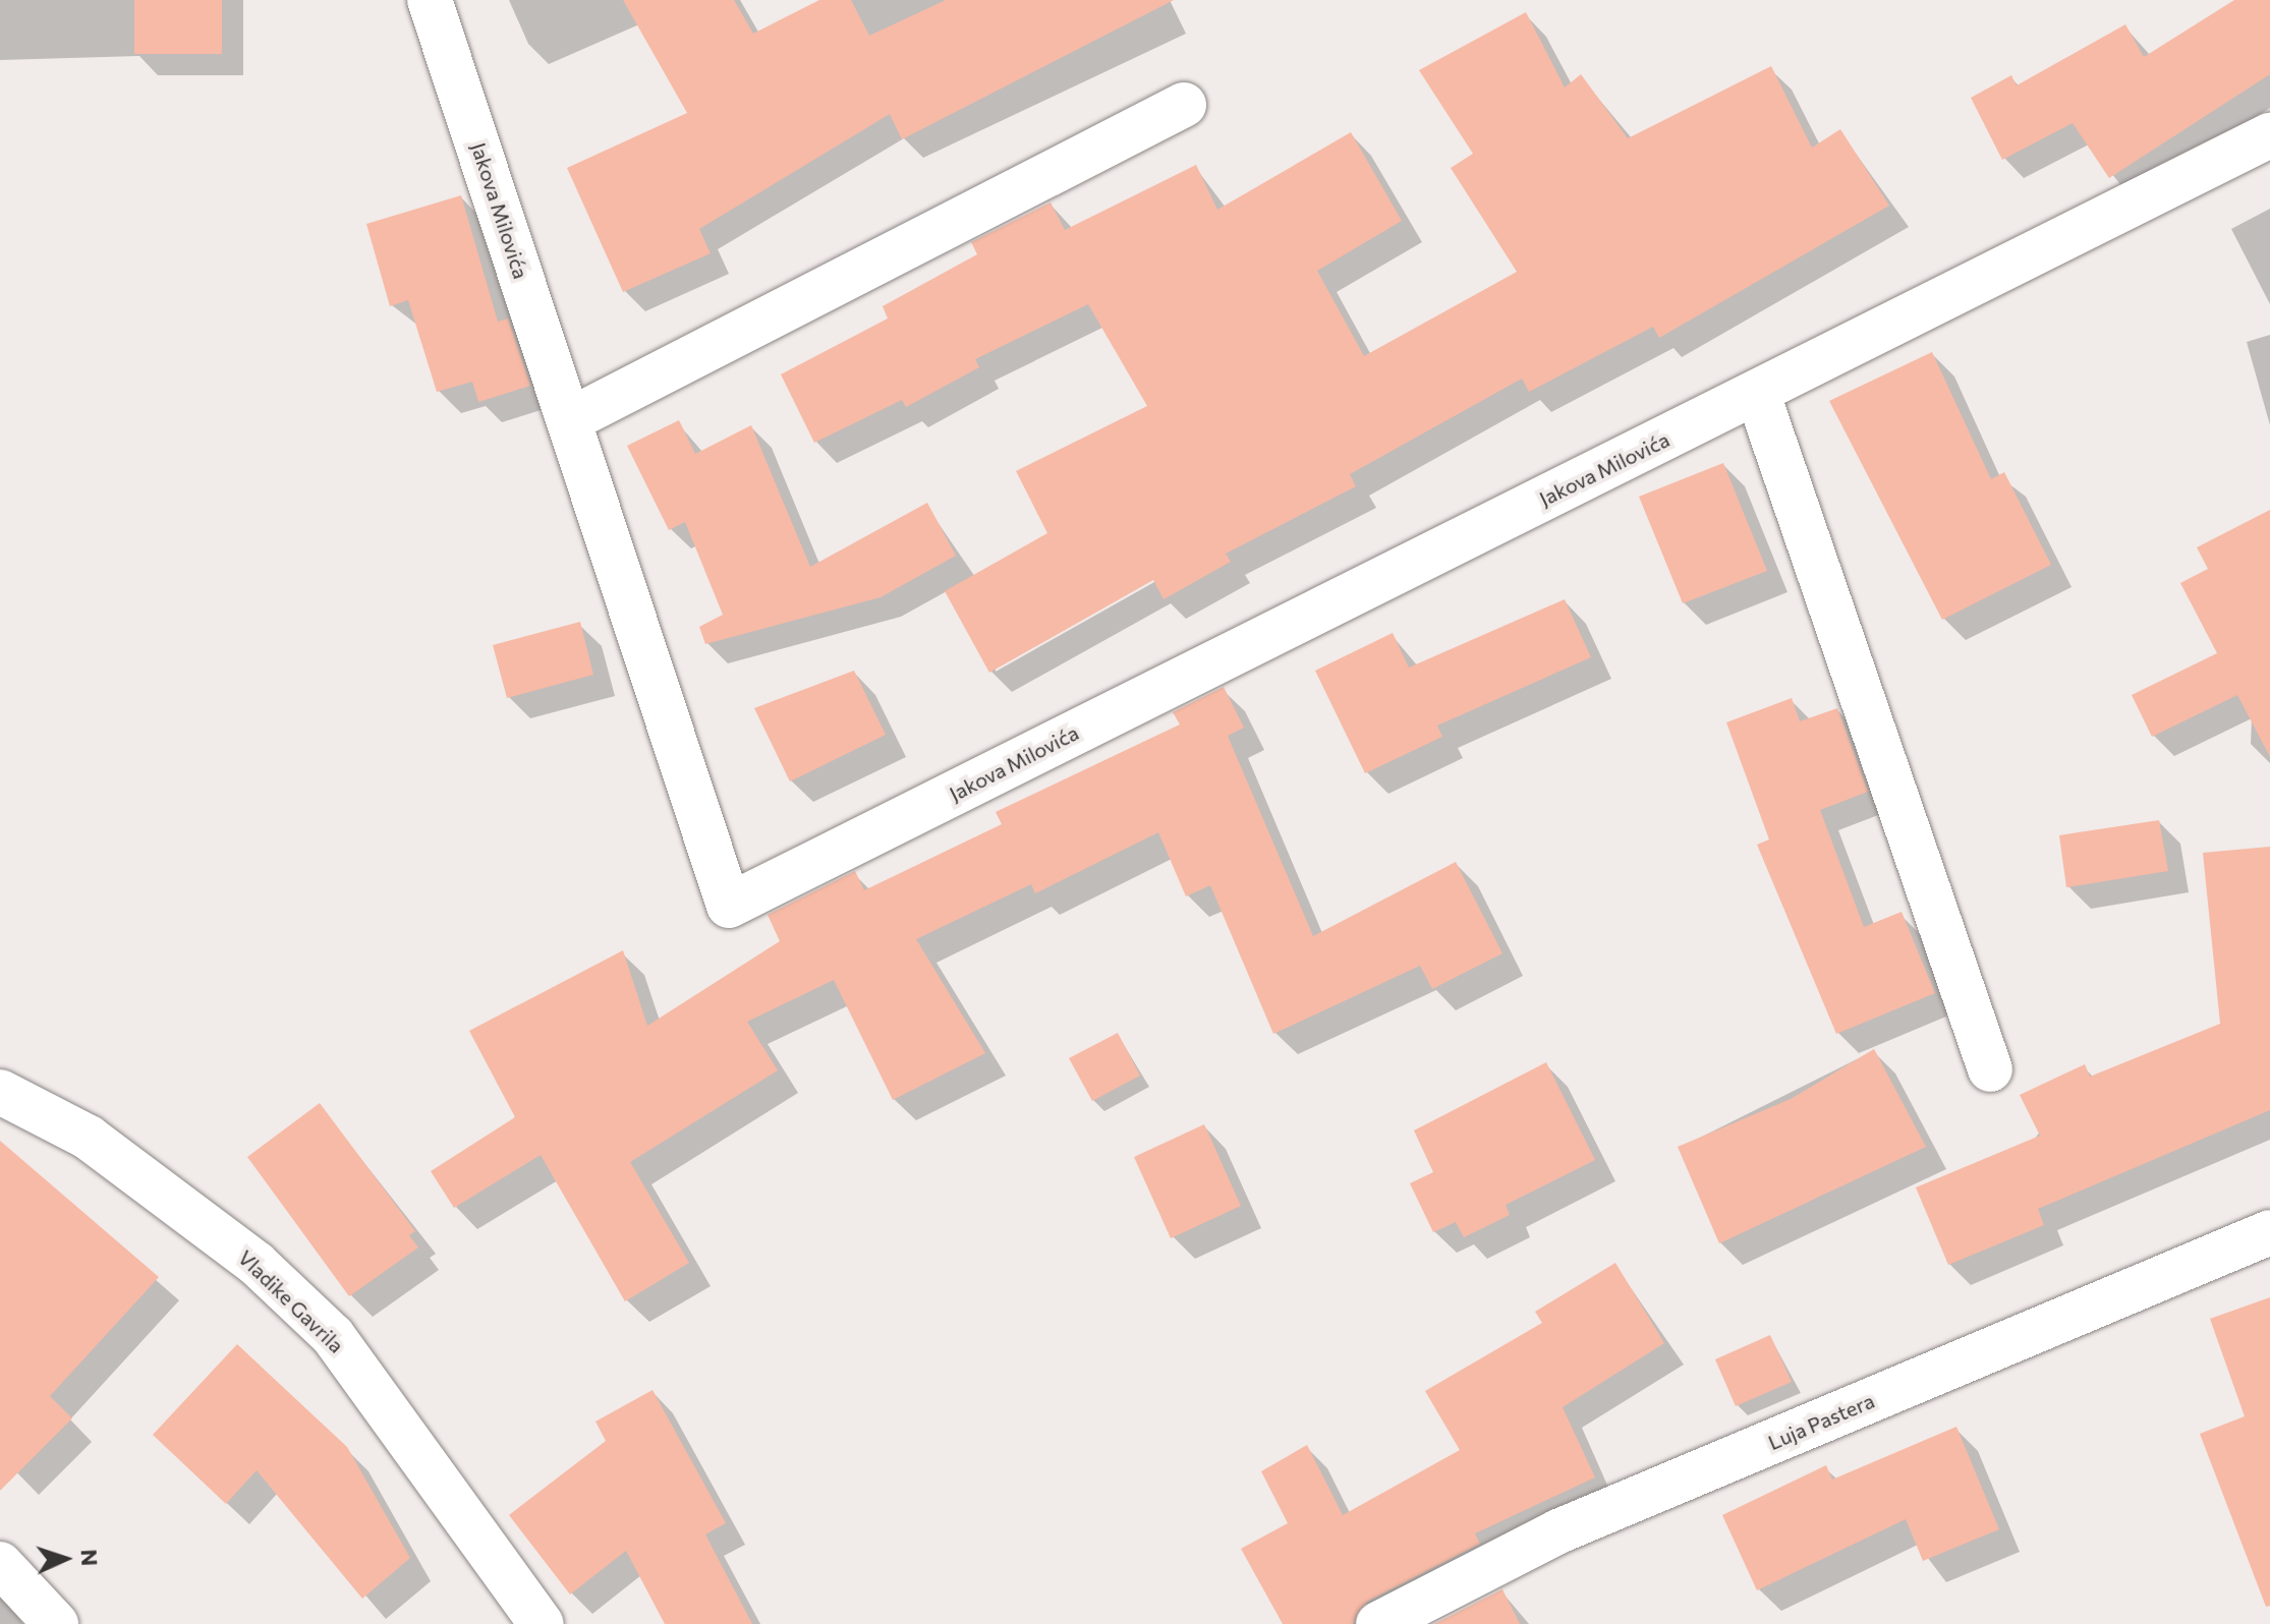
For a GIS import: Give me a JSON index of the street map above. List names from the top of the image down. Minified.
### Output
{"streets":{"street":["Jakova Milovića","Vladike Gavrila","Luja Pastera"]},"north":"right"}
